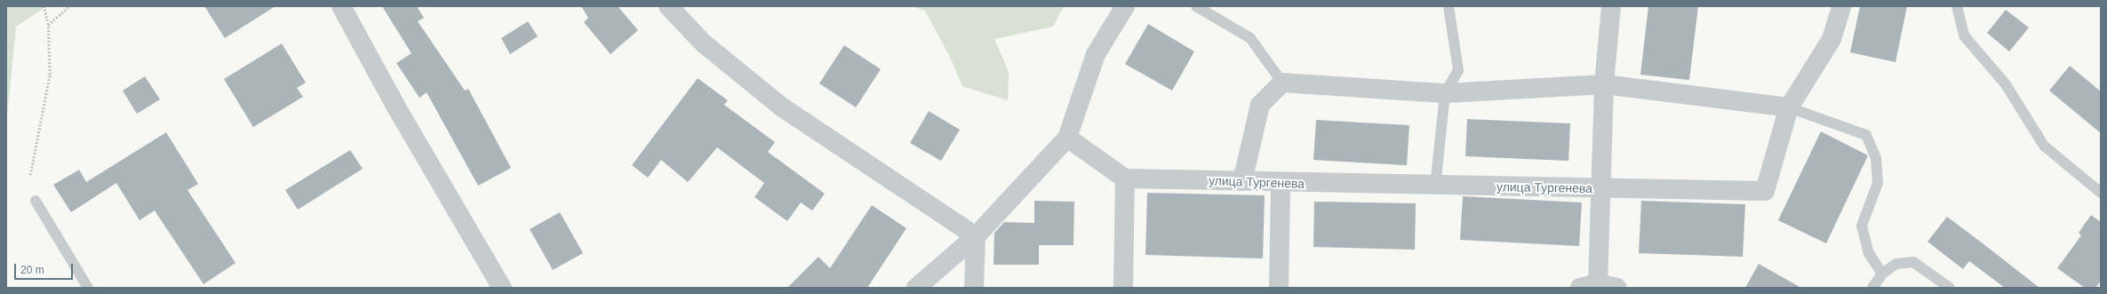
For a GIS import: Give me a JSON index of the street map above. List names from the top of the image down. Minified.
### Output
{"streets":{"street":["улица Тургенева"]},"scale_bar":"20 m"}
